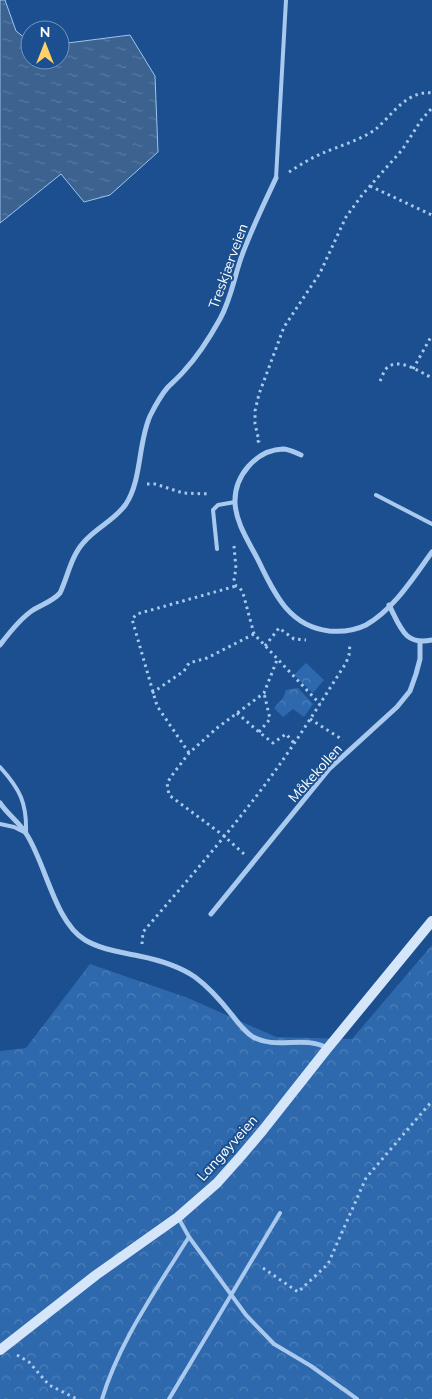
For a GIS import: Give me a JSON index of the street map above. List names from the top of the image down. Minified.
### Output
{"streets":{"main road":["Langøyveien"],"street":["Treskjærveien","Måkekollen"]},"north":"top"}
